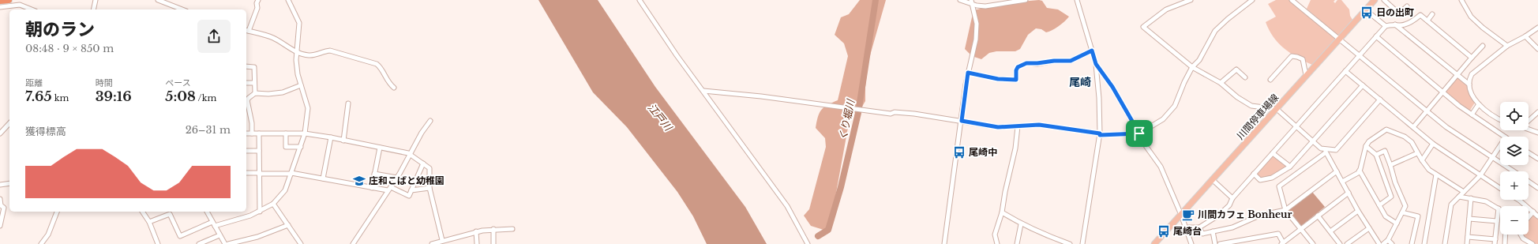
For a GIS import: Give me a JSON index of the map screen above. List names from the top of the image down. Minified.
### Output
{"streets":{"main road":["川間停車場線"]},"districts":["尾崎"],"water":["江戸川","くり堀川"],"places":{"bus stop":["日の出町","尾崎中","尾崎台"],"school or university":["庄和こばと幼稚園"],"cafe":["川間カフェ Bonheur"]},"page":{"heading":["朝のラン","08:48 · 9 × 850 m"],"stats":[["距離","7.65 km"],["時間","39:16"],["ペース","5:08 /km"]],"map_buttons":["+","−"],"chart":["獲得標高","26–31 m"]}}
